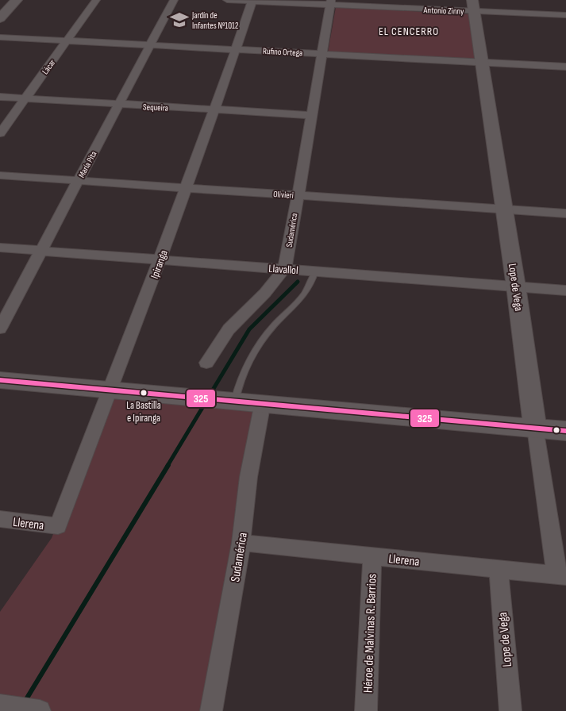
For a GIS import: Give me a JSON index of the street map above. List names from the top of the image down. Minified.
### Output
{"streets":{"street":["Antonio Zinny","Rufino Ortega","Lácar","Sequeira","María Pita","Olivieri","Sudamérica","Ipiranga","Llavallol","Lope de Vega","Llerena","Héroe de Malvinas R. Barrios"]},"crossings":[["Antonio Zinny","Sudamérica"],["Antonio Zinny","Ipiranga"],["Antonio Zinny","Lope de Vega"],["Rufino Ortega","Lácar"],["Rufino Ortega","María Pita"],["Rufino Ortega","Sudamérica"],["Rufino Ortega","Ipiranga"],["Rufino Ortega","Lope de Vega"],["Lácar","Sequeira"],["Sequeira","María Pita"],["Sequeira","Sudamérica"],["Sequeira","Ipiranga"],["María Pita","Olivieri"],["María Pita","Llavallol"],["Olivieri","Sudamérica"],["Olivieri","Ipiranga"],["Olivieri","Lope de Vega"],["Sudamérica","Llavallol"],["Sudamérica","Llerena"],["Ipiranga","Llavallol"],["Ipiranga","Llerena"],["Llavallol","Lope de Vega"],["Lope de Vega","Llerena"],["Llerena","Héroe de Malvinas R. Barrios"]],"districts":["EL CENCERRO"],"places":{"school or university":["Jardín de Infantes Nº1012"],"other":["La Bastilla e Ipiranga"]},"lines":["transit line 325"]}
